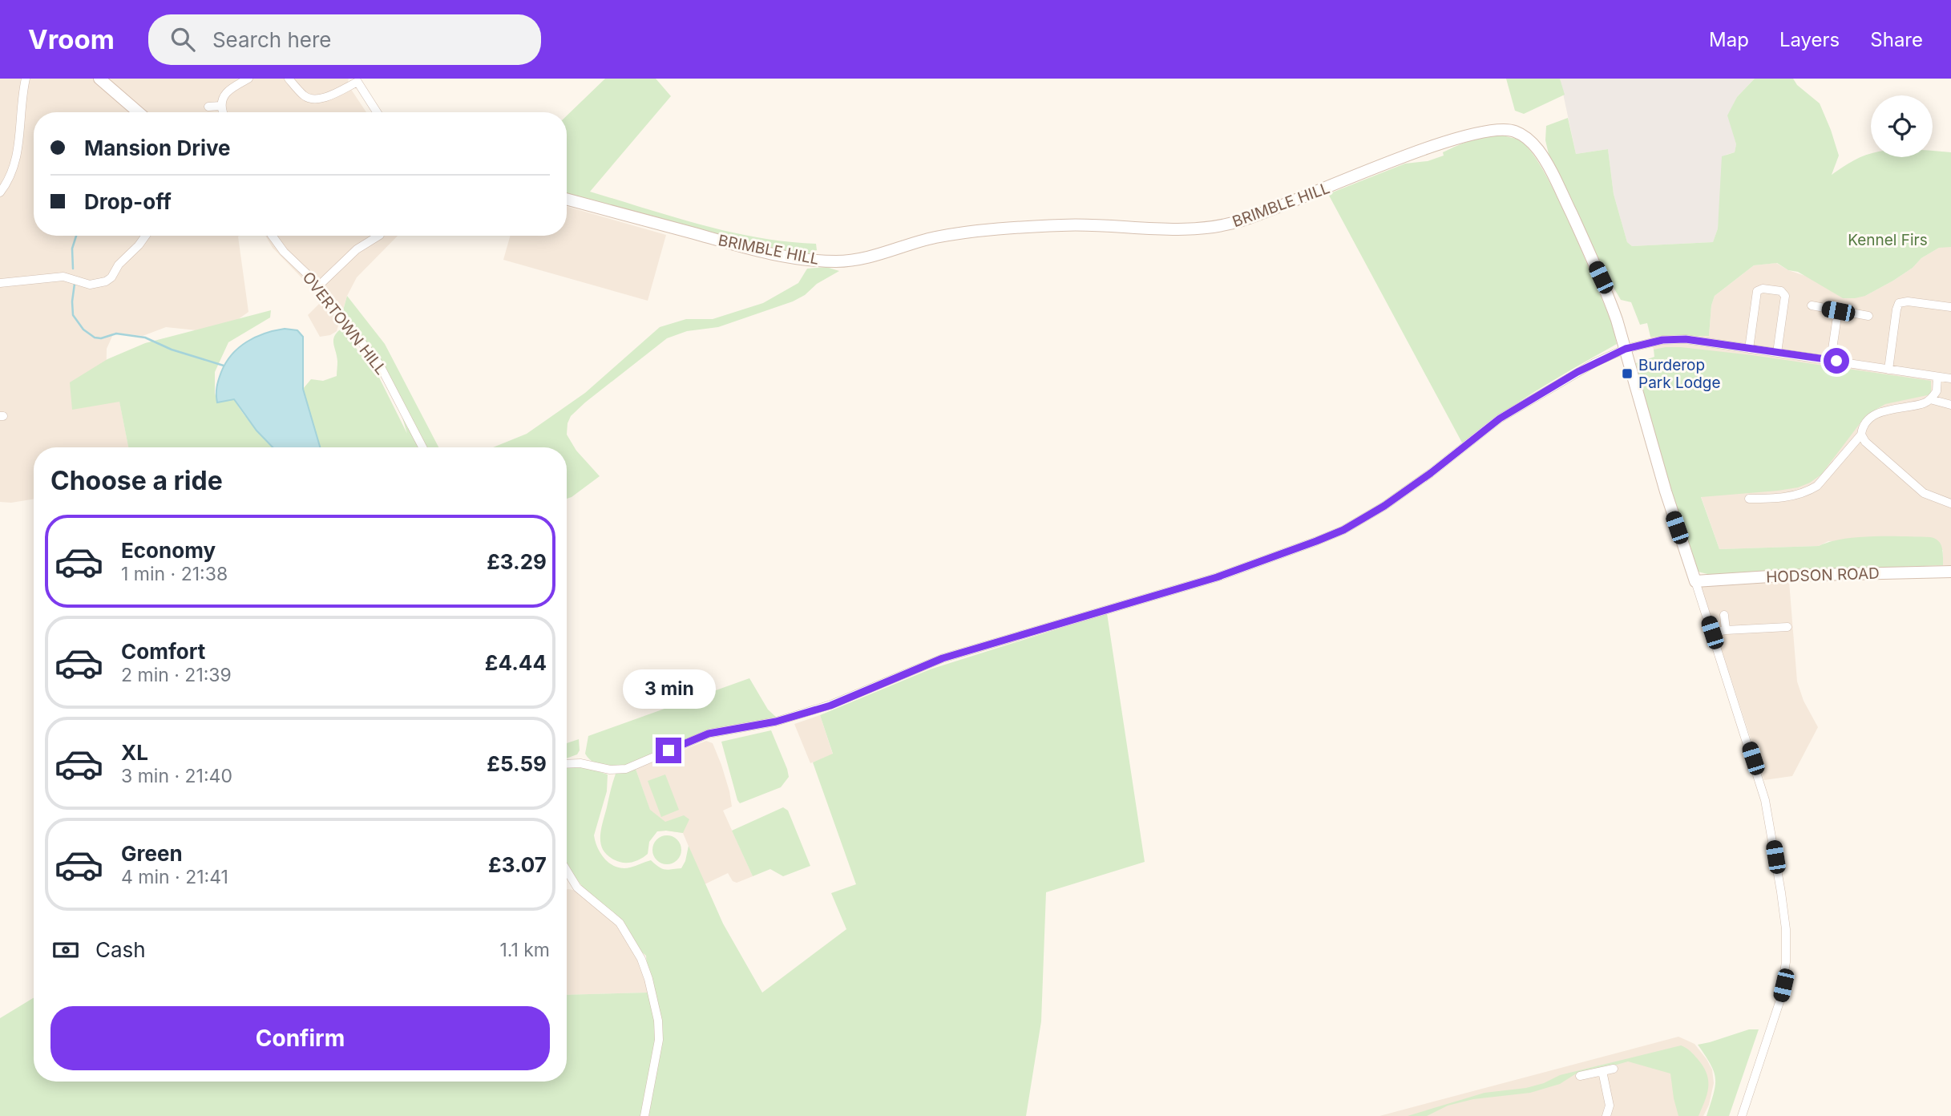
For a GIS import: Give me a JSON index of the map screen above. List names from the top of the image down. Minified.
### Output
{"streets":{"main road":["BRIMBLE HILL","HODSON ROAD"],"street":["OVERTOWN HILL"]},"crossings":[["BRIMBLE HILL","HODSON ROAD"]],"parks":["Kennel Firs"],"places":{"transit":["Burderop Park Lodge"]},"page":{"header":"Vroom","search":"Search here","nav":["Map","Layers","Share"],"banner":["Mansion Drive","Drop-off"],"heading":"Choose a ride","list":[{"name":"Economy","note":"1 min · 21:38","value":"£3.29"},{"name":"Comfort","note":"2 min · 21:39","value":"£4.44"},{"name":"XL","note":"3 min · 21:40","value":"£5.59"},{"name":"Green","note":"4 min · 21:41","value":"£3.07"}],"bubble":"3 min","pay":["Cash","1.1 km"],"buttons":"Confirm"}}
